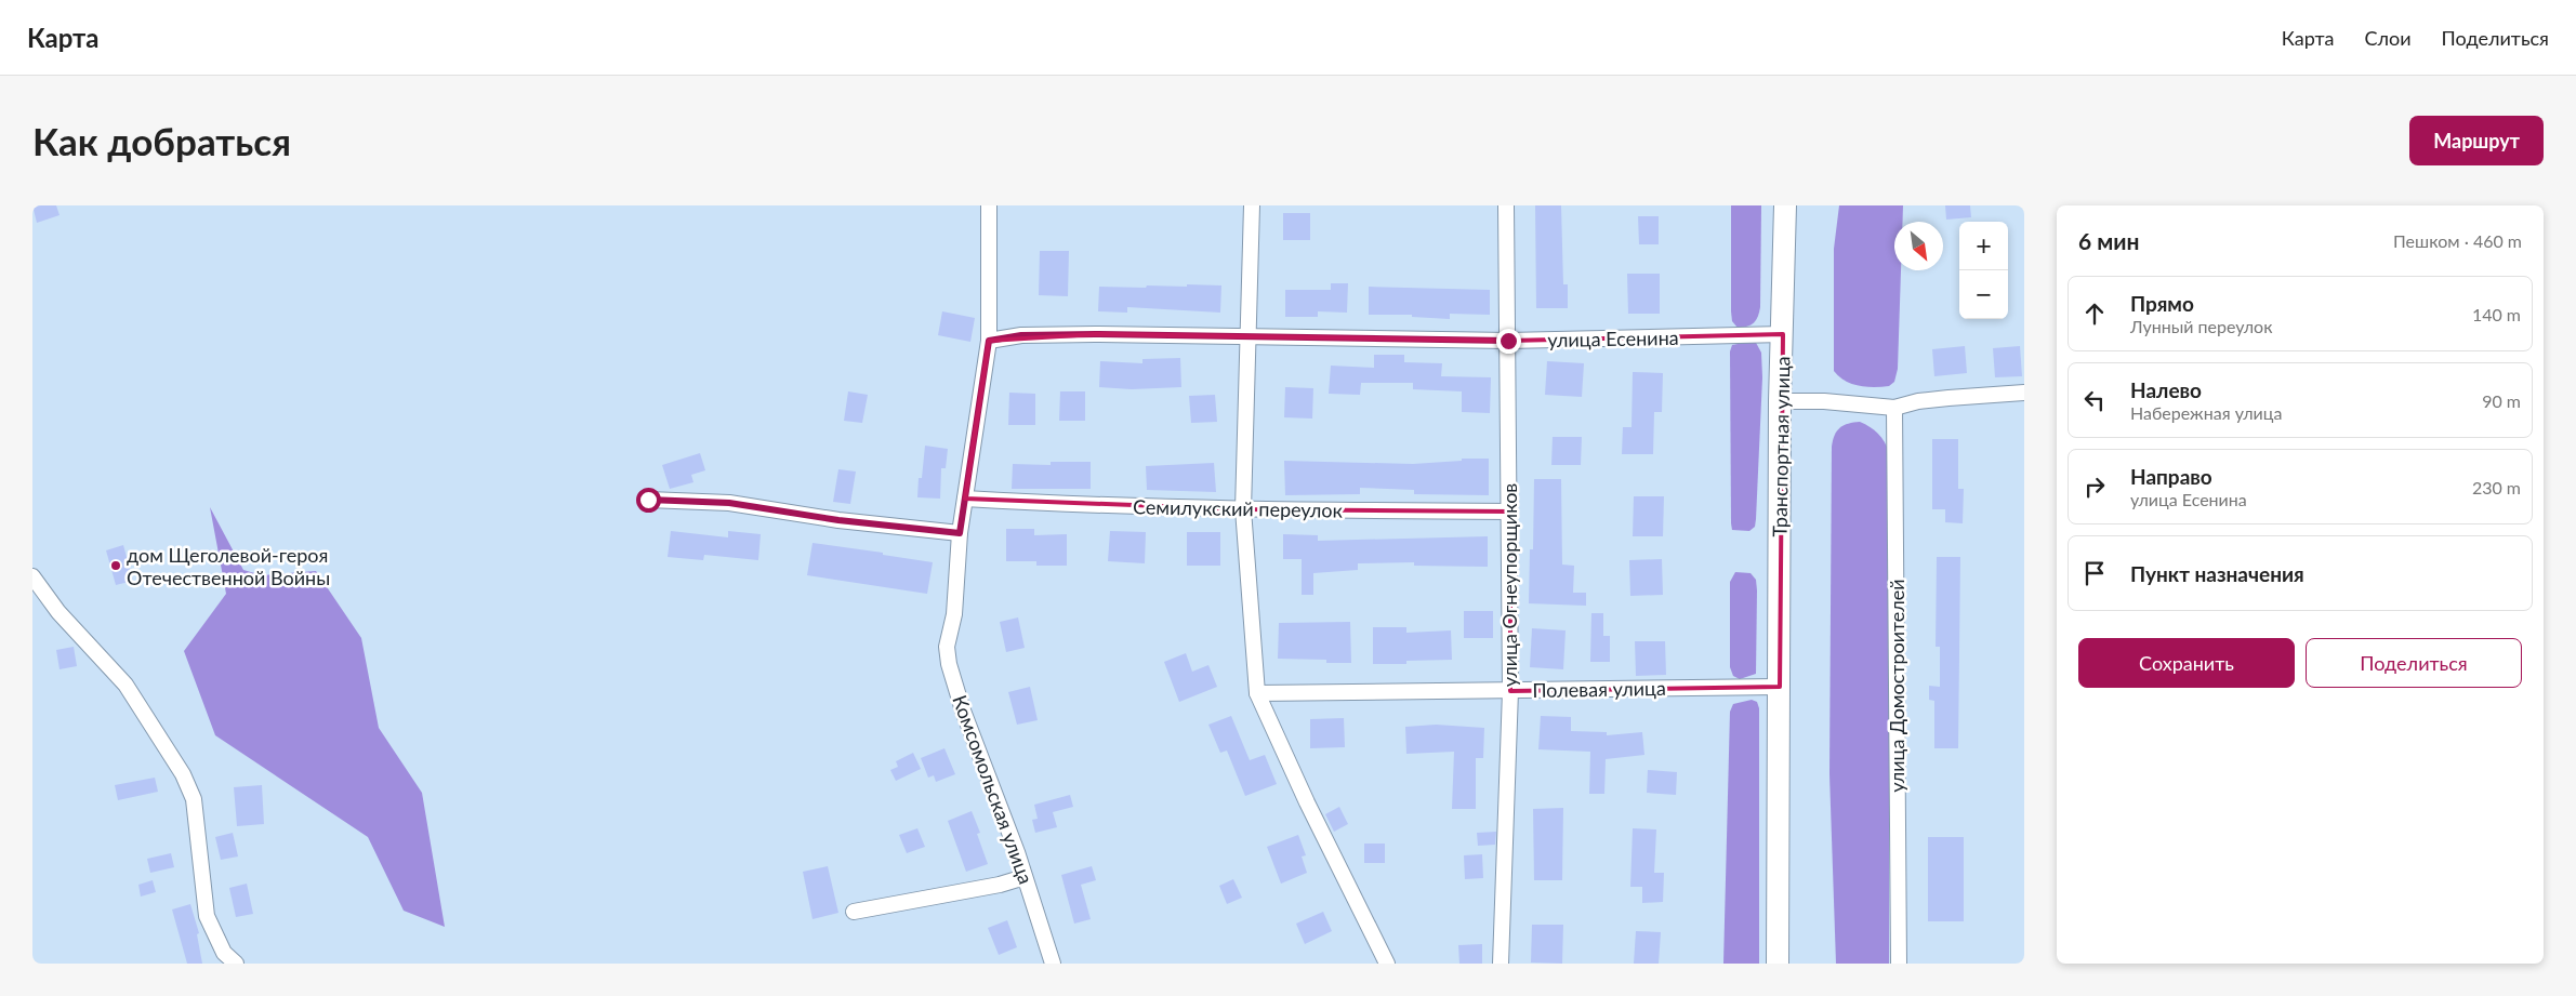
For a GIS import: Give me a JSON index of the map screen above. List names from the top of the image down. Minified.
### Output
{"streets":{"main road":["Транспортная улица"],"street":["улица Есенина","Семилукский переулок","улица Огнеупорщиков","улица Домостроителей","Полевая улица","Комсомольская улица"]},"crossings":[["улица Есенина","Транспортная улица"],["улица Есенина","улица Огнеупорщиков"],["улица Есенина","Комсомольская улица"],["Транспортная улица","Полевая улица"],["Семилукский переулок","улица Огнеупорщиков"],["Семилукский переулок","Комсомольская улица"],["улица Огнеупорщиков","Полевая улица"]],"places":["дом Щеголевой-героя Отечественной Войны"],"north":"bottom right","page":{"header":"Карта","nav":["Карта","Слои","Поделиться"],"buttons":["Маршрут",["Сохранить","Поделиться"]],"title":"Как добраться","heading":["6 мин","Пешком · 460 m"],"map_buttons":["+","−"],"list":[["Прямо","Лунный переулок","140 m"],["Налево","Набережная улица","90 m"],["Направо","улица Есенина","230 m"],"Пункт назначения"]}}
